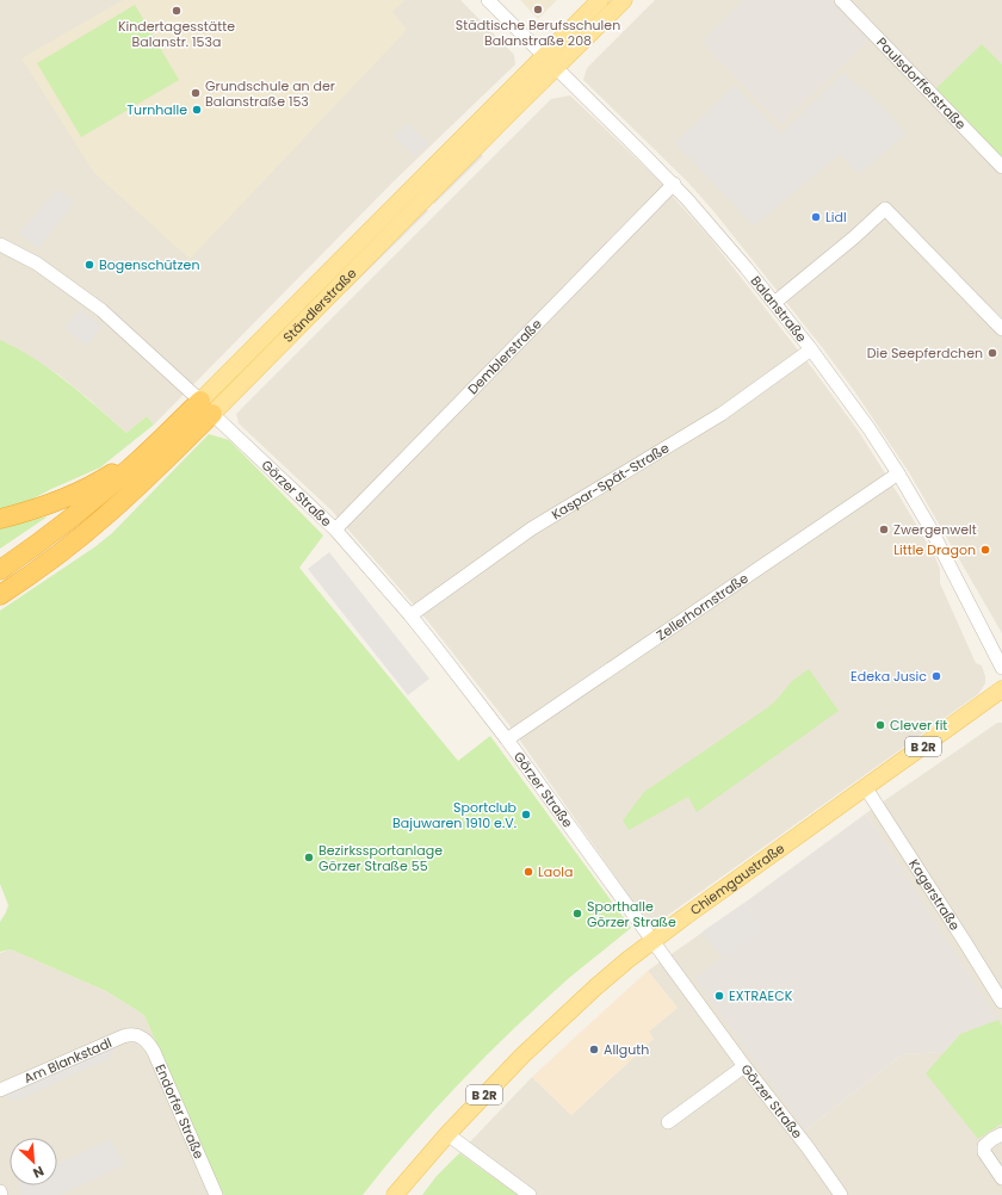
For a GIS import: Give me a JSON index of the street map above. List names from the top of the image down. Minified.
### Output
{"streets":{"highway":["Ständlerstraße"],"main road":["B 2R","Chiemgaustraße"],"street":["Paulsdorfferstraße","Balanstraße","Demblerstraße","Kaspar-Spät-Straße","Görzer Straße","Zellerhornstraße","Kagerstraße","Am Blankstadl","Endorfer Straße"]},"crossings":[["Ständlerstraße","Balanstraße"],["Ständlerstraße","Görzer Straße"],["Balanstraße","Demblerstraße"],["Balanstraße","Kaspar-Spät-Straße"],["Balanstraße","Zellerhornstraße"],["Demblerstraße","Görzer Straße"],["Kaspar-Spät-Straße","Görzer Straße"],["Görzer Straße","Zellerhornstraße"],["Görzer Straße","Chiemgaustraße"],["Chiemgaustraße","Kagerstraße"],["Am Blankstadl","Endorfer Straße"]],"places":["Städtische Berufsschulen Balanstraße 208","Kindertagesstätte Balanstr. 153a","Grundschule an der Balanstraße 153","Turnhalle","Lidl","Bogenschützen","Die Seepferdchen","Zwergenwelt","Little Dragon","Edeka Jusic","Clever fit","Sportclub Bajuwaren 1910 e.V.","Bezirkssportanlage Görzer Straße 55","Laola","Sporthalle Görzer Straße","EXTRAECK","Allguth"],"north":"bottom right"}
